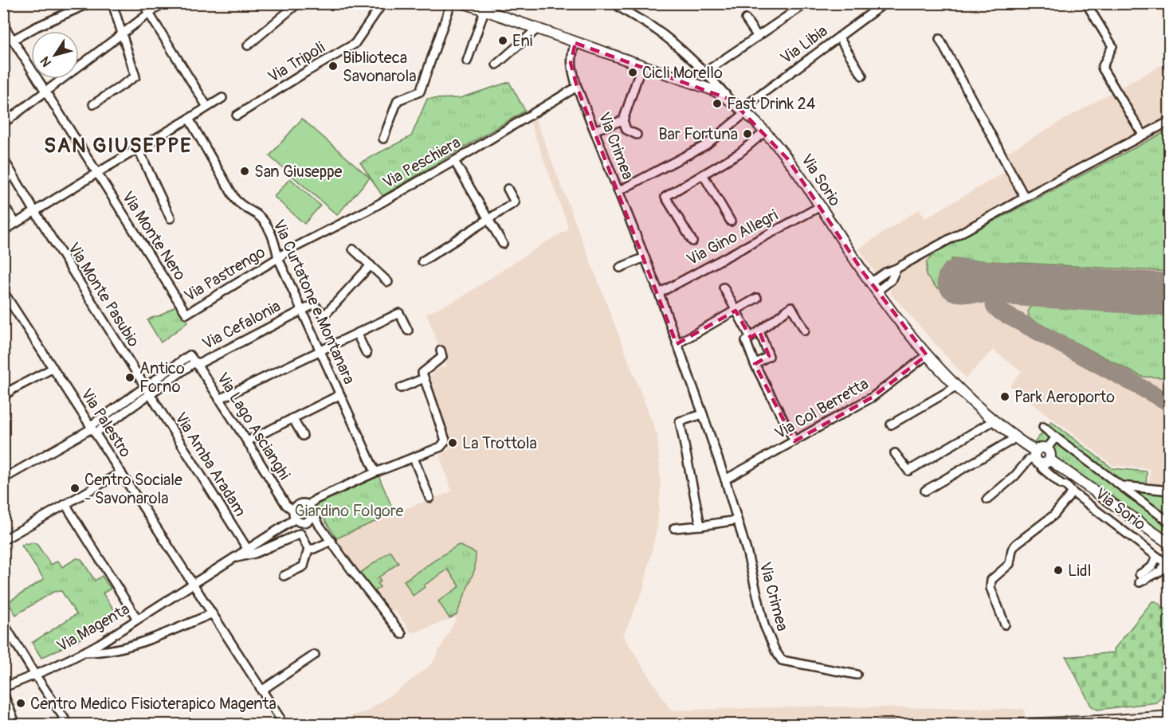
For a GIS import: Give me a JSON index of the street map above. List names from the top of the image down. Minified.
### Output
{"streets":{"main road":["Via Sorio"],"street":["Via Libia","Via Tripoli","Via Crimea","Via Peschiera","Via Monte Nero","Via Gino Allegri","Via Pastrengo","Via Monte Pasubio","Via Curtatone e Montanara","Via Cefalonia","Via Col Berretta","Via Palestro","Via Lago Ascianghi","Via Amba Aradam","Via Magenta"]},"crossings":[["Via Libia","Via Crimea"],["Via Libia","Via Sorio"],["Via Crimea","Via Peschiera"],["Via Crimea","Via Sorio"],["Via Crimea","Via Gino Allegri"],["Via Crimea","Via Col Berretta"],["Via Peschiera","Via Pastrengo"],["Via Peschiera","Via Curtatone e Montanara"],["Via Sorio","Via Gino Allegri"],["Via Sorio","Via Col Berretta"],["Via Monte Nero","Via Pastrengo"],["Via Pastrengo","Via Curtatone e Montanara"],["Via Monte Pasubio","Via Cefalonia"],["Via Monte Pasubio","Via Lago Ascianghi"],["Via Monte Pasubio","Via Amba Aradam"],["Via Curtatone e Montanara","Via Cefalonia"],["Via Cefalonia","Via Lago Ascianghi"],["Via Cefalonia","Via Amba Aradam"],["Via Palestro","Via Magenta"],["Via Lago Ascianghi","Via Amba Aradam"],["Via Lago Ascianghi","Via Magenta"],["Via Amba Aradam","Via Magenta"]],"districts":["SAN GIUSEPPE"],"parks":["Giardino Folgore"],"places":["Eni","Biblioteca Savonarola","Cicli Morello","Fast Drink 24","Bar Fortuna","San Giuseppe","Antico Forno","Park Aeroporto","La Trottola","Centro Sociale - Savonarola","Lidl","Centro Medico Fisioterapico Magenta"],"north":"bottom left"}
